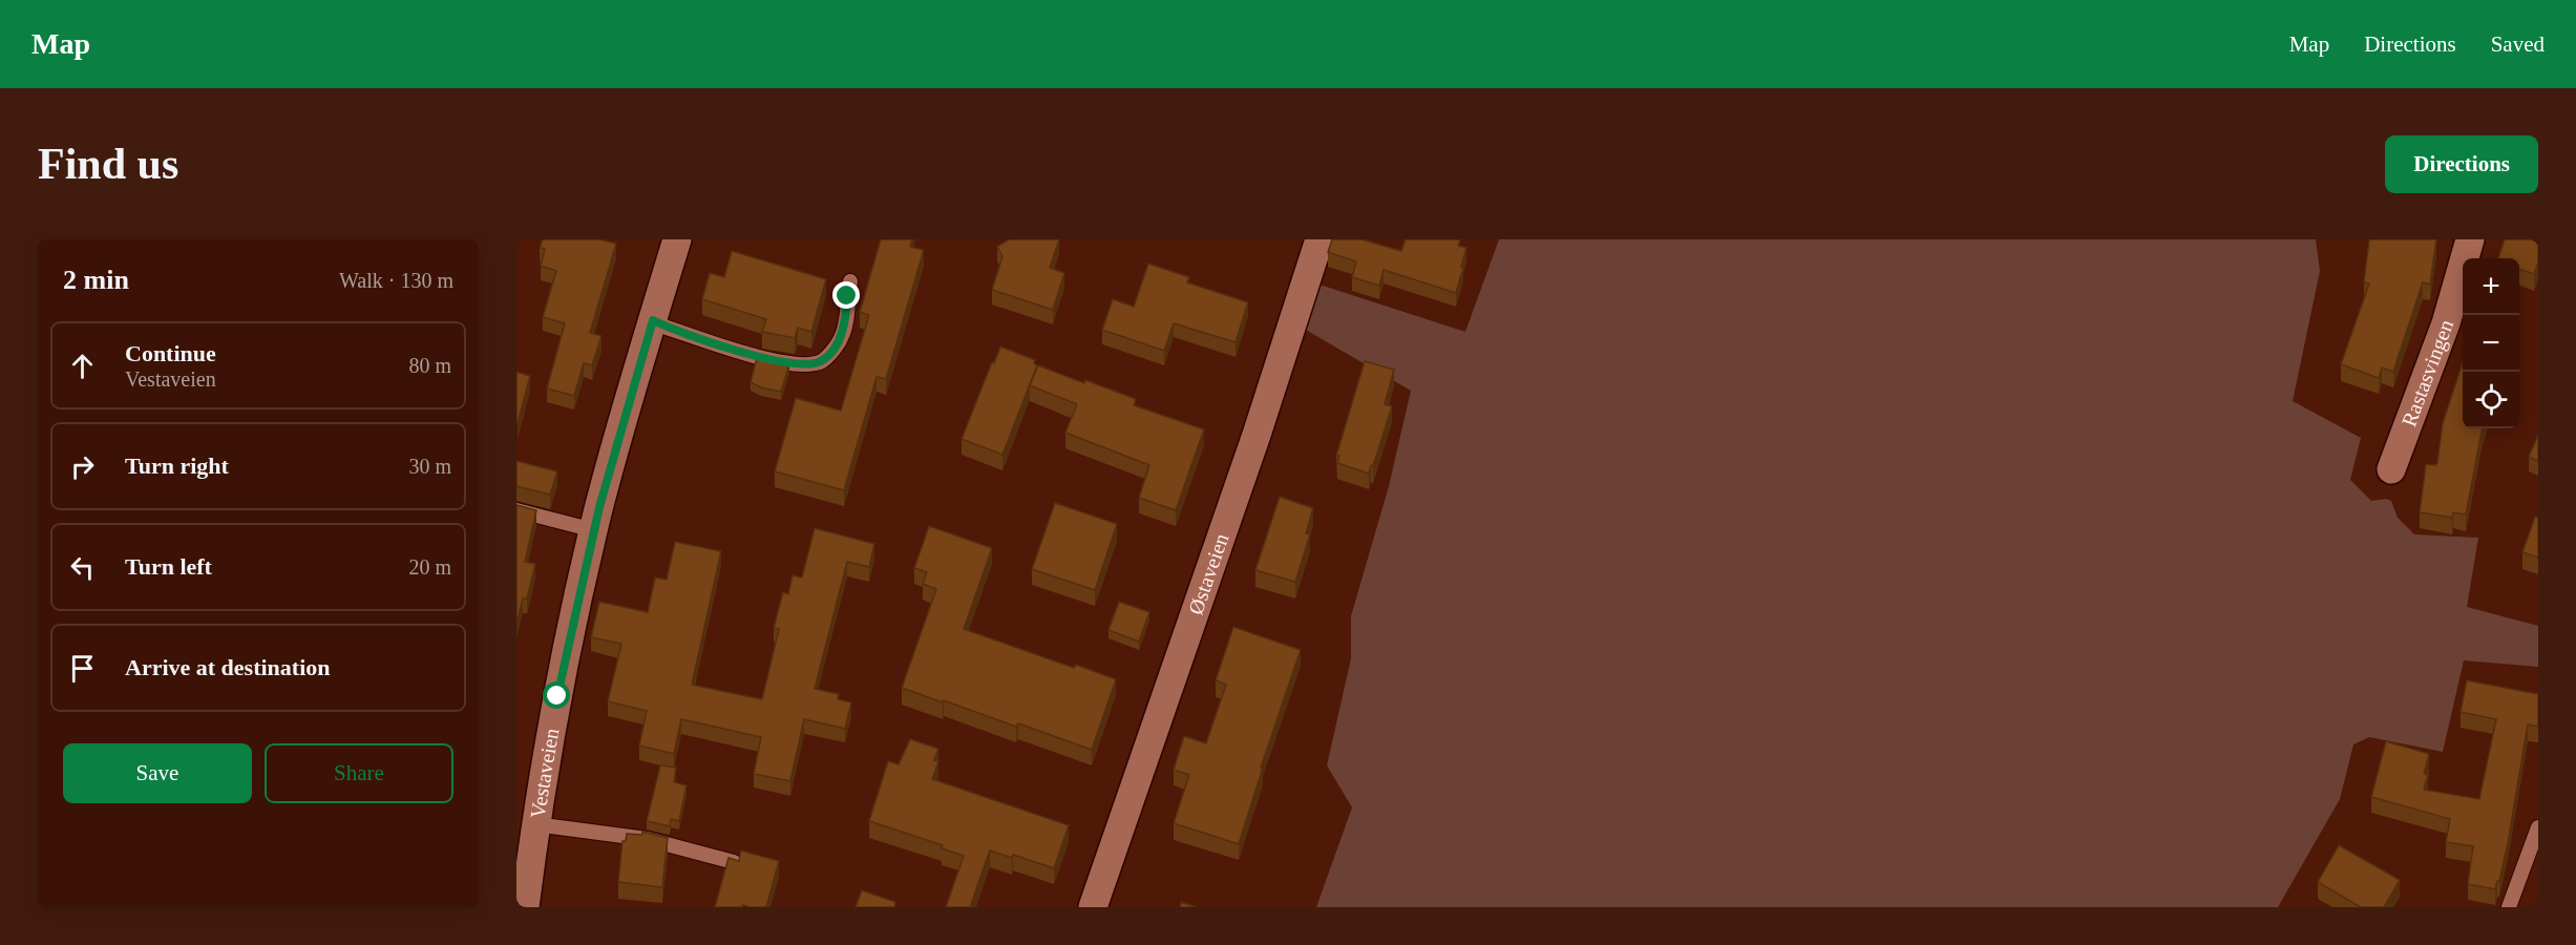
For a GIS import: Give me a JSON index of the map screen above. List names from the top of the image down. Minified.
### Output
{"streets":{"street":["Rastasvingen","Østaveien","Vestaveien"]},"page":{"header":"Map","nav":["Map","Directions","Saved"],"buttons":["Directions",["Save","Share"]],"title":"Find us","heading":["2 min","Walk · 130 m"],"map_buttons":["+","−"],"list":[["Continue","Vestaveien","80 m"],["Turn right","30 m"],["Turn left","20 m"],"Arrive at destination"]}}
